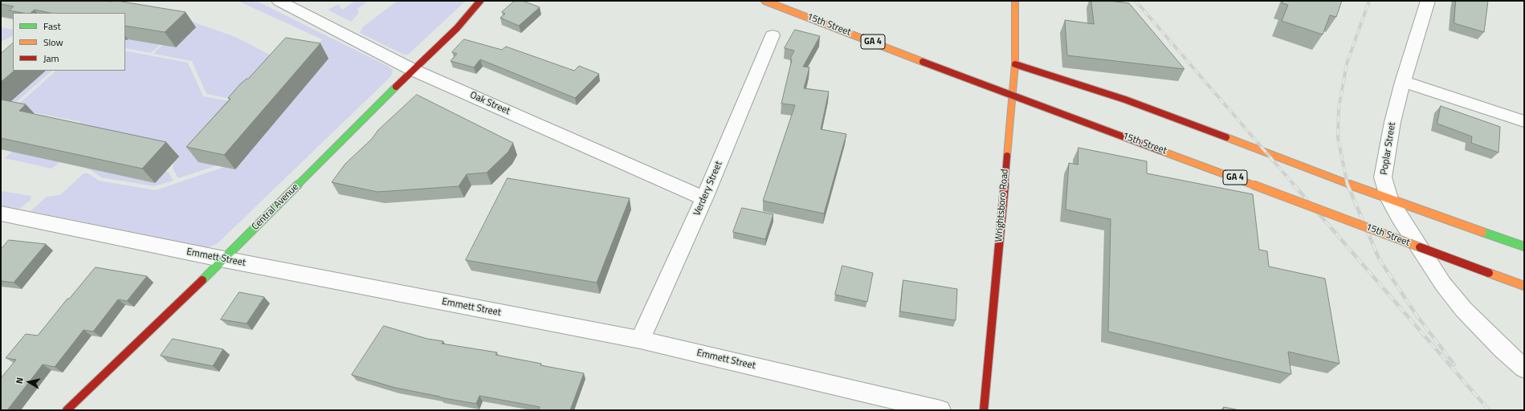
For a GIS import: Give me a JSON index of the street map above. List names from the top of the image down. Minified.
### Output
{"streets":{"main road":["15th Street","GA 4","Wrightsboro Road","Central Avenue"],"street":["Oak Street","Poplar Street","Verdery Street","Emmett Street"]},"crossings":[["Oak Street","Verdery Street"],["Oak Street","Central Avenue"],["Verdery Street","Emmett Street"],["Central Avenue","Emmett Street"]],"legend":["Fast","Slow","Jam"],"north":"left"}
